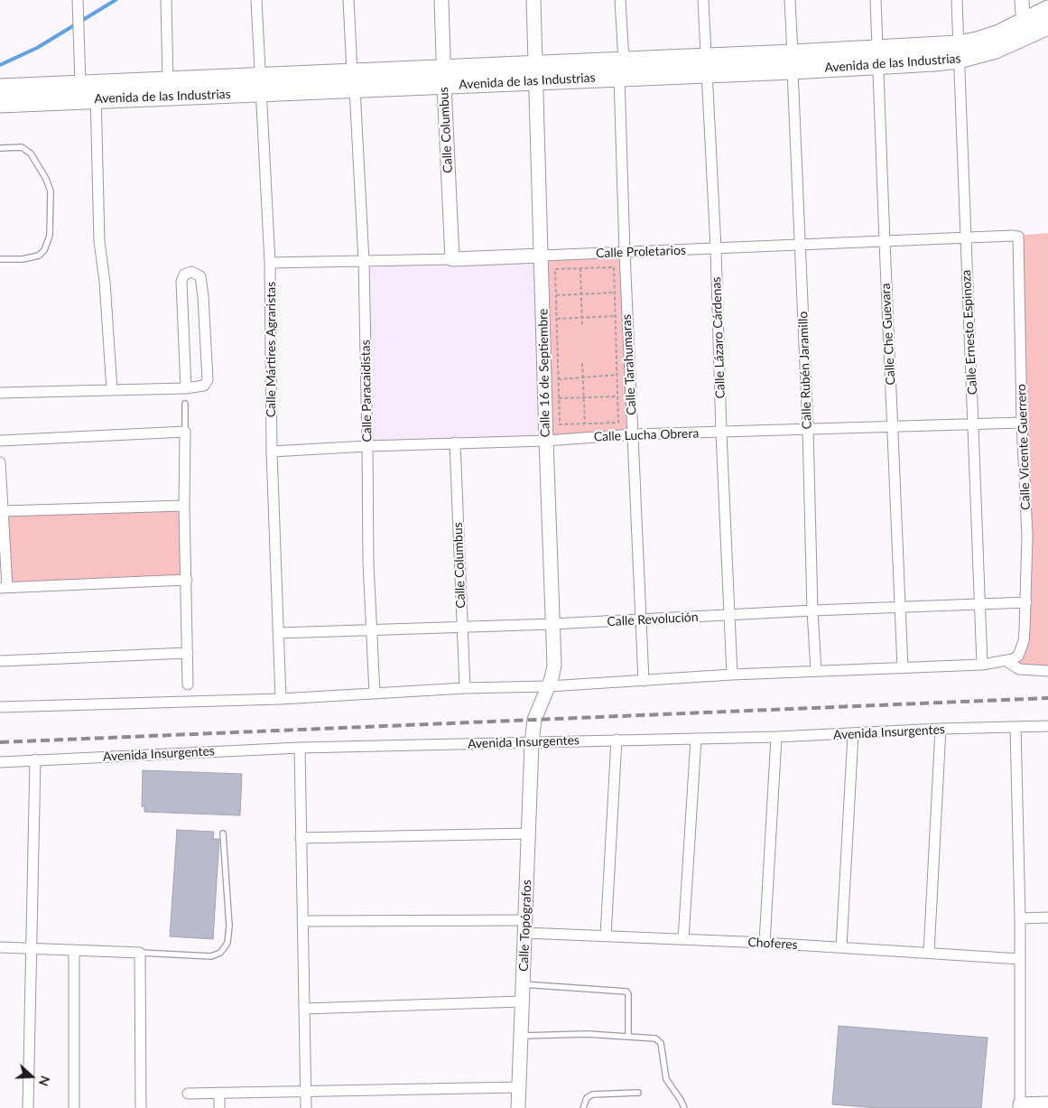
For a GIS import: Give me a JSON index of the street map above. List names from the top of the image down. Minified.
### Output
{"streets":{"main road":["Avenida de las Industrias"],"street":["Calle Columbus","Calle Proletarios","Calle Ernesto Espinoza","Calle Che Guevara","Calle Lázaro Cárdenas","Calle Mártires Agraristas","Calle Tarahumaras","Calle Rubén Jaramillo","Calle 16 de Septiembre","Calle Paracaidistas","Calle Lucha Obrera","Calle Vicente Guerrero","Calle Revolución","Avenida Insurgentes","Calle Topógrafos","Choferes"]},"crossings":[["Avenida de las Industrias","Calle Columbus"],["Avenida de las Industrias","Calle Ernesto Espinoza"],["Avenida de las Industrias","Calle Che Guevara"],["Avenida de las Industrias","Calle Lázaro Cárdenas"],["Avenida de las Industrias","Calle Mártires Agraristas"],["Avenida de las Industrias","Calle Tarahumaras"],["Avenida de las Industrias","Calle Rubén Jaramillo"],["Avenida de las Industrias","Calle 16 de Septiembre"],["Avenida de las Industrias","Calle Paracaidistas"],["Calle Columbus","Calle Proletarios"],["Calle Columbus","Calle Lucha Obrera"],["Calle Columbus","Calle Revolución"],["Calle Proletarios","Calle Ernesto Espinoza"],["Calle Proletarios","Calle Che Guevara"],["Calle Proletarios","Calle Lázaro Cárdenas"],["Calle Proletarios","Calle Mártires Agraristas"],["Calle Proletarios","Calle Tarahumaras"],["Calle Proletarios","Calle Rubén Jaramillo"],["Calle Proletarios","Calle 16 de Septiembre"],["Calle Proletarios","Calle Paracaidistas"],["Calle Proletarios","Calle Vicente Guerrero"],["Calle Ernesto Espinoza","Calle Lucha Obrera"],["Calle Ernesto Espinoza","Calle Revolución"],["Calle Che Guevara","Calle Lucha Obrera"],["Calle Che Guevara","Calle Revolución"],["Calle Lázaro Cárdenas","Calle Lucha Obrera"],["Calle Lázaro Cárdenas","Calle Revolución"],["Calle Mártires Agraristas","Calle Lucha Obrera"],["Calle Mártires Agraristas","Calle Revolución"],["Calle Tarahumaras","Calle Lucha Obrera"],["Calle Tarahumaras","Calle Revolución"],["Calle Rubén Jaramillo","Calle Lucha Obrera"],["Calle Rubén Jaramillo","Calle Revolución"],["Calle 16 de Septiembre","Calle Lucha Obrera"],["Calle 16 de Septiembre","Calle Revolución"],["Calle 16 de Septiembre","Avenida Insurgentes"],["Calle 16 de Septiembre","Calle Topógrafos"],["Calle Paracaidistas","Calle Lucha Obrera"],["Calle Paracaidistas","Calle Revolución"],["Calle Lucha Obrera","Calle Vicente Guerrero"],["Calle Vicente Guerrero","Calle Revolución"],["Avenida Insurgentes","Calle Topógrafos"],["Calle Topógrafos","Choferes"]],"north":"right"}
